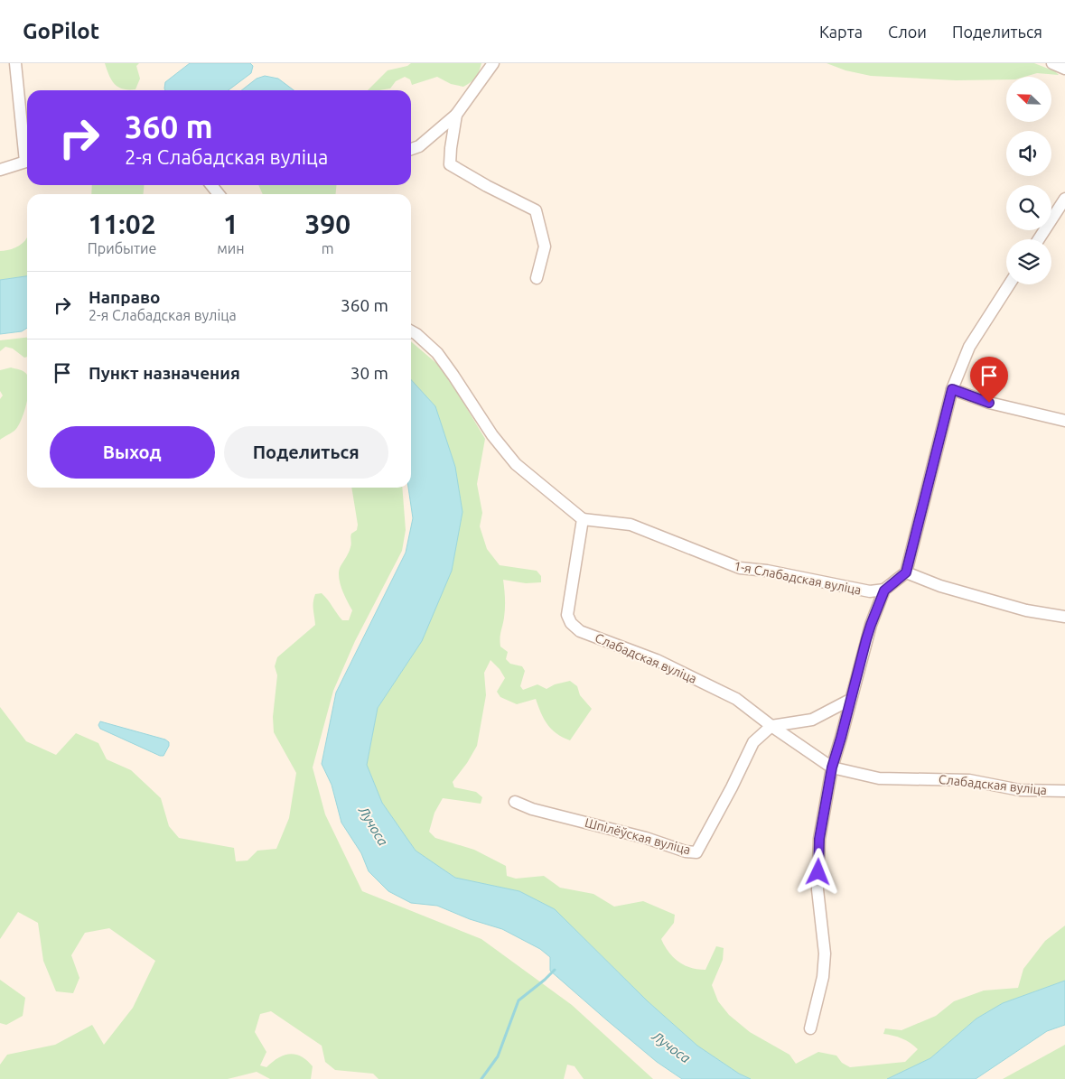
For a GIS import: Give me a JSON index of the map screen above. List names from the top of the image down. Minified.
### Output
{"streets":{"street":["1-я Слабадская вуліца","Слабадская вуліца","Шпілёўская вуліца"]},"crossings":[["1-я Слабадская вуліца","Слабадская вуліца"],["Слабадская вуліца","Шпілёўская вуліца"]],"water":["Лучоса"],"north":"top left","page":{"header":"GoPilot","nav":["Карта","Слои","Поделиться"],"turn":["360 m","2-я Слабадская вуліца"],"eta":["11:02","Прибытие","1","мин","390","m"],"list":[{"name":"Направо","note":"2-я Слабадская вуліца","value":"360 m"},{"name":"Пункт назначения","value":"30 m"}],"buttons":["Выход","Поделиться"]}}
